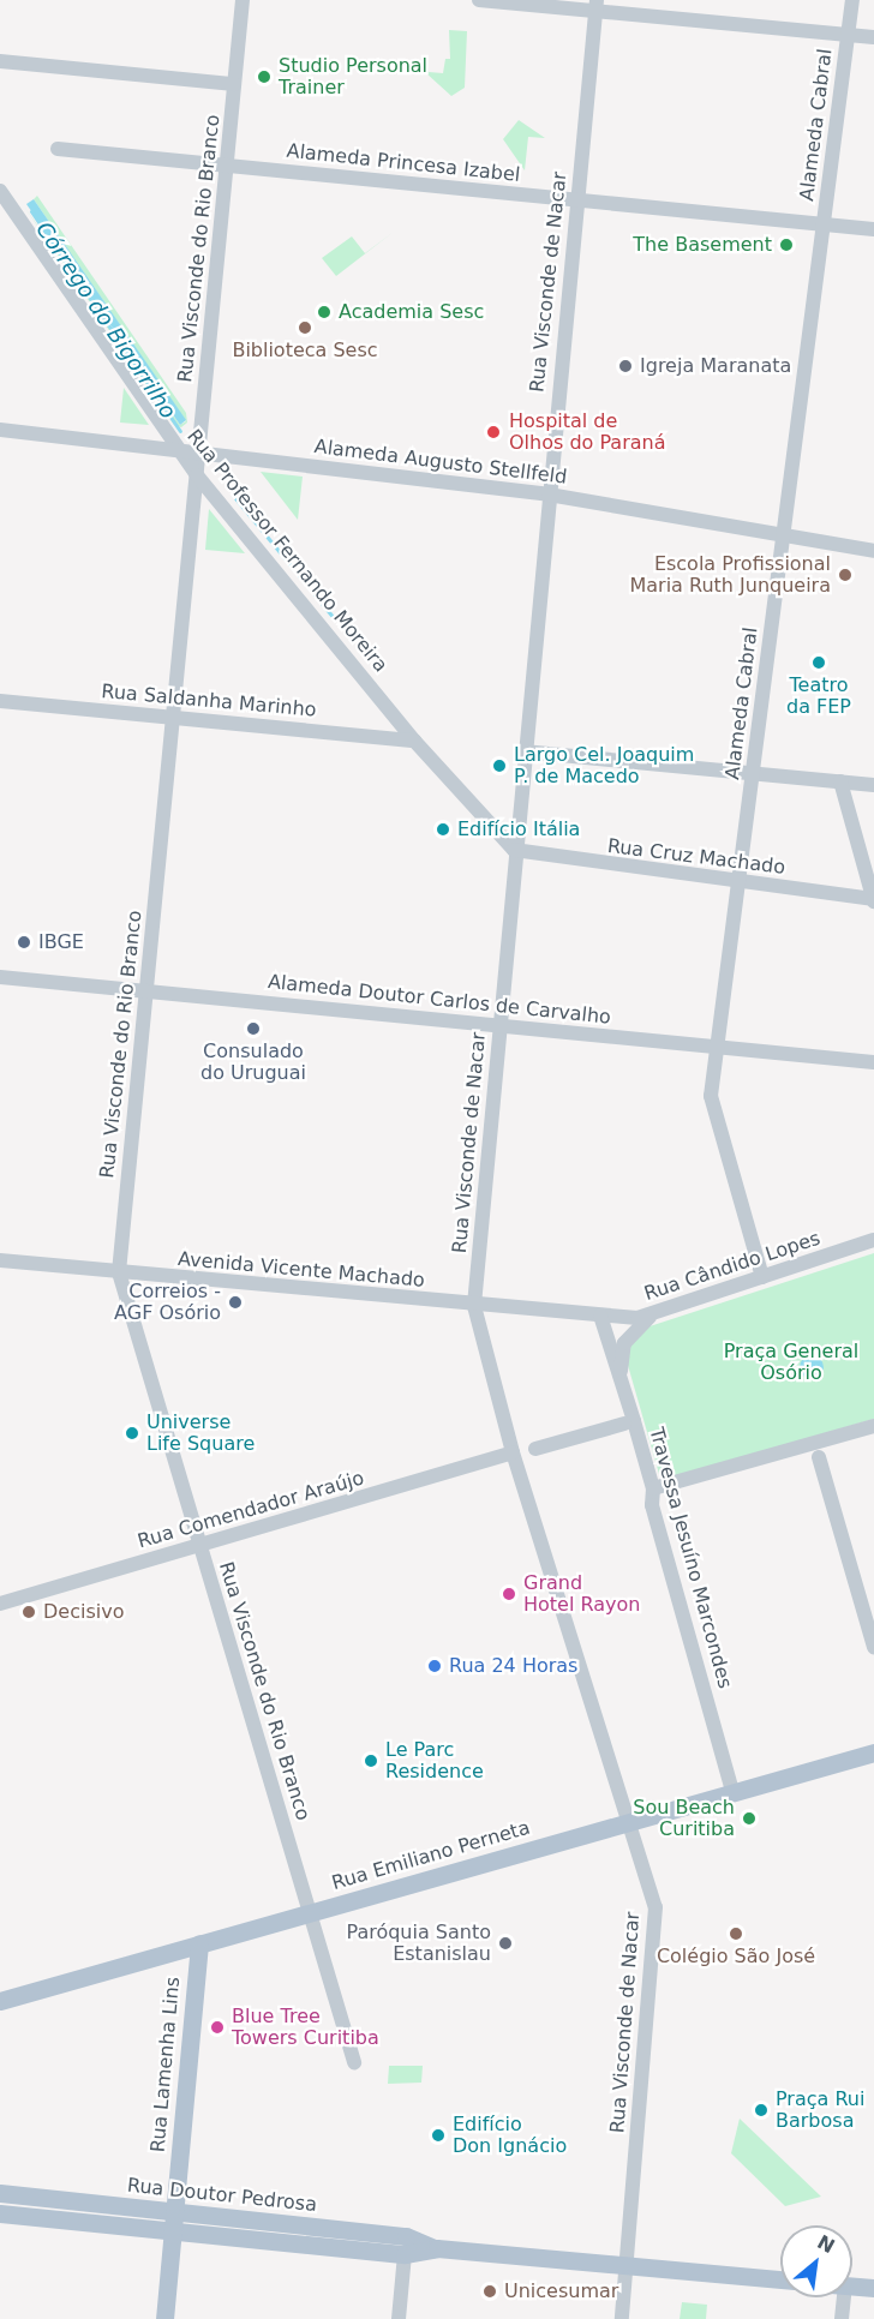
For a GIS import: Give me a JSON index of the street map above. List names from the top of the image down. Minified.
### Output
{"streets":{"main road":["Rua Emiliano Perneta","Rua Lamenha Lins","Rua Doutor Pedrosa"],"street":["Alameda Cabral","Alameda Princesa Izabel","Rua Visconde do Rio Branco","Rua Visconde de Nacar","Alameda Augusto Stellfeld","Rua Professor Fernando Moreira","Rua Saldanha Marinho","Rua Cruz Machado","Alameda Doutor Carlos de Carvalho","Rua Cândido Lopes","Avenida Vicente Machado","Rua Comendador Araújo","Travessa Jesuíno Marcondes"]},"crossings":[["Alameda Cabral","Alameda Princesa Izabel"],["Alameda Cabral","Alameda Augusto Stellfeld"],["Alameda Cabral","Rua Cruz Machado"],["Alameda Cabral","Alameda Doutor Carlos de Carvalho"],["Alameda Cabral","Rua Cândido Lopes"],["Alameda Princesa Izabel","Rua Visconde do Rio Branco"],["Alameda Princesa Izabel","Rua Visconde de Nacar"],["Rua Visconde do Rio Branco","Alameda Augusto Stellfeld"],["Rua Visconde do Rio Branco","Rua Professor Fernando Moreira"],["Rua Visconde do Rio Branco","Rua Saldanha Marinho"],["Rua Visconde do Rio Branco","Alameda Doutor Carlos de Carvalho"],["Rua Visconde do Rio Branco","Avenida Vicente Machado"],["Rua Visconde do Rio Branco","Rua Comendador Araújo"],["Rua Visconde do Rio Branco","Rua Emiliano Perneta"],["Rua Visconde de Nacar","Alameda Augusto Stellfeld"],["Rua Visconde de Nacar","Rua Professor Fernando Moreira"],["Rua Visconde de Nacar","Rua Cruz Machado"],["Rua Visconde de Nacar","Alameda Doutor Carlos de Carvalho"],["Rua Visconde de Nacar","Avenida Vicente Machado"],["Rua Visconde de Nacar","Rua Comendador Araújo"],["Rua Visconde de Nacar","Rua Emiliano Perneta"],["Rua Visconde de Nacar","Rua Doutor Pedrosa"],["Alameda Augusto Stellfeld","Rua Professor Fernando Moreira"],["Rua Professor Fernando Moreira","Rua Saldanha Marinho"],["Rua Professor Fernando Moreira","Rua Cruz Machado"],["Rua Cândido Lopes","Avenida Vicente Machado"],["Rua Cândido Lopes","Travessa Jesuíno Marcondes"],["Avenida Vicente Machado","Travessa Jesuíno Marcondes"],["Travessa Jesuíno Marcondes","Rua Emiliano Perneta"],["Rua Emiliano Perneta","Rua Lamenha Lins"],["Rua Lamenha Lins","Rua Doutor Pedrosa"]],"water":["Córrego do Bigorrilho"],"parks":["Praça General Osório"],"places":["Studio Personal Trainer","The Basement","Academia Sesc","Biblioteca Sesc","Igreja Maranata","Hospital de Olhos do Paraná","Escola Profissional Maria Ruth Junqueira","Teatro da FEP","Largo Cel. Joaquim P. de Macedo","Edifício Itália","IBGE","Consulado do Uruguai","Correios - AGF Osório","Universe Life Square","Grand Hotel Rayon","Decisivo","Rua 24 Horas","Le Parc Residence","Sou Beach Curitiba","Colégio São José","Paróquia Santo Estanislau","Blue Tree Towers Curitiba","Praça Rui Barbosa","Edifício Don Ignácio","Unicesumar"],"north":"top right"}
